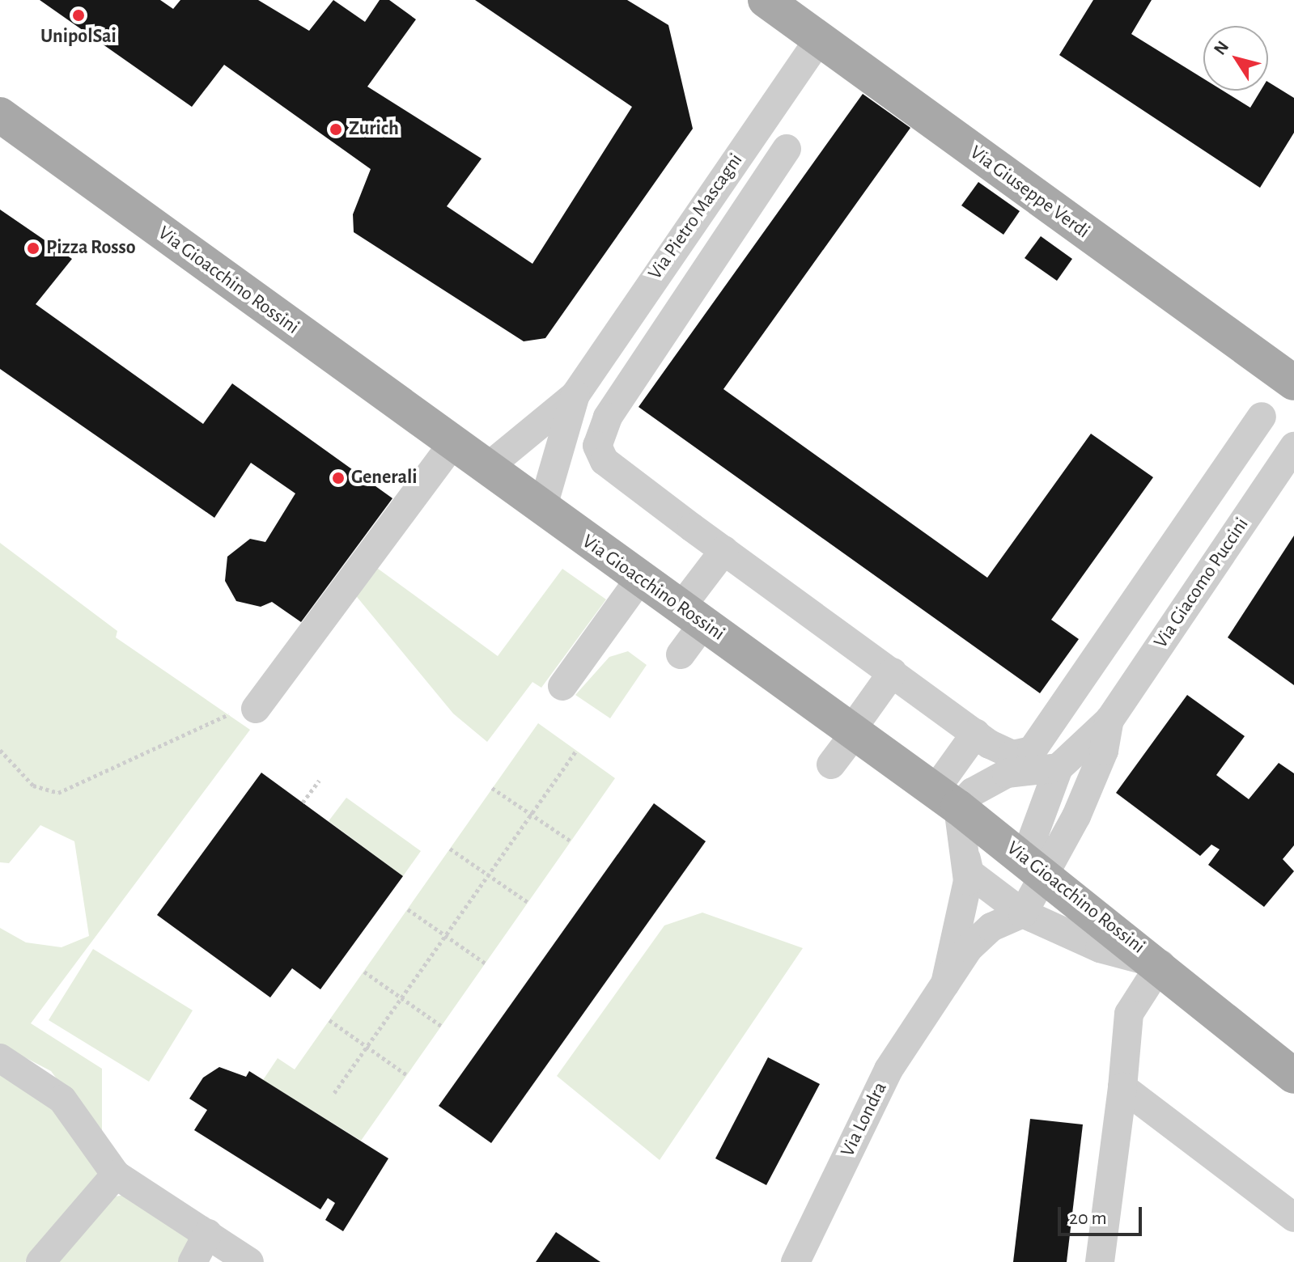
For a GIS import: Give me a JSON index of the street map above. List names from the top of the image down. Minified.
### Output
{"streets":{"main road":["Via Giuseppe Verdi","Via Gioacchino Rossini"],"street":["Via Pietro Mascagni","Via Giacomo Puccini","Via Londra"]},"crossings":[["Via Giuseppe Verdi","Via Pietro Mascagni"],["Via Pietro Mascagni","Via Gioacchino Rossini"],["Via Gioacchino Rossini","Via Giacomo Puccini"],["Via Gioacchino Rossini","Via Londra"]],"places":["UnipolSai","Zurich","Pizza Rosso","Generali"],"scale_bar":"20 m","north":"top left"}
